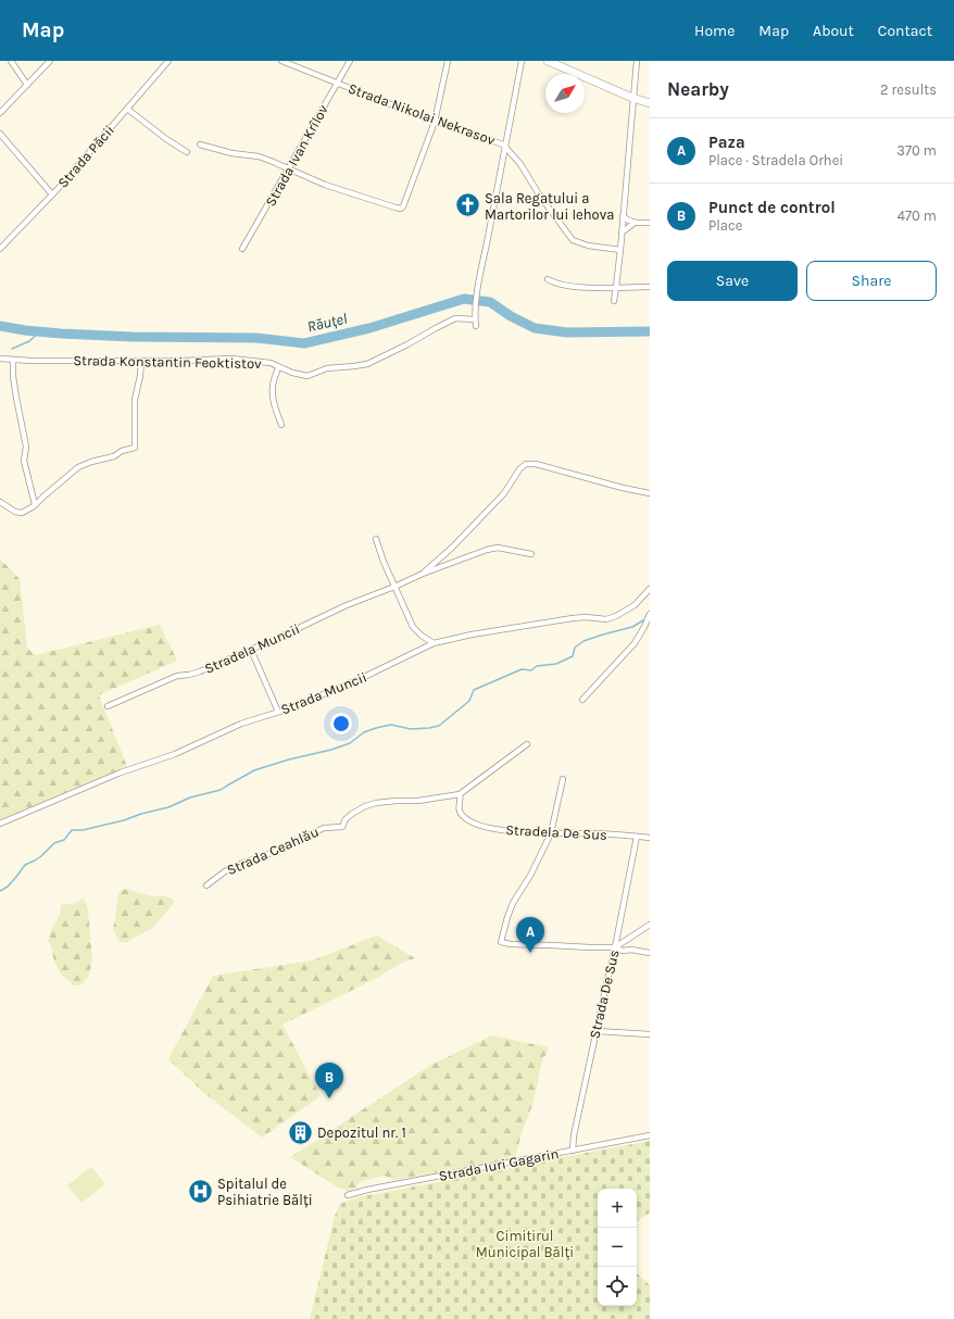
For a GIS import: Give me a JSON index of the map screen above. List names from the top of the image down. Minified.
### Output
{"streets":{"street":["Strada Nikolai Nekrasov","Strada Ivan Krîlov","Strada Păcii","Strada Konstantin Feoktistov","Stradela Muncii","Strada Muncii","Stradela De Sus","Strada Ceahlău","Strada De Sus","Strada Iuri Gagarin"]},"crossings":[["Strada Nikolai Nekrasov","Strada Ivan Krîlov"],["Stradela De Sus","Strada Ceahlău"],["Stradela De Sus","Strada De Sus"],["Strada De Sus","Strada Iuri Gagarin"]],"water":["Răuțel"],"parks":["Cimitirul Municipal Bălţi"],"places":{"church":["Sala Regatului a Martorilor lui Iehova"],"building":["Depozitul nr. 1"],"hospital":["Spitalul de Psihiatrie Bălți"]},"north":"top right","page":{"header":"Map","nav":["Home","Map","About","Contact"],"heading":["Nearby","2 results"],"list":[{"mark":"A","name":"Paza","note":"Place · Stradela Orhei","value":"370 m"},{"mark":"B","name":"Punct de control","note":"Place","value":"470 m"}],"buttons":["Save","Share"],"pins":["A","B"],"map_buttons":["+","−"]}}
